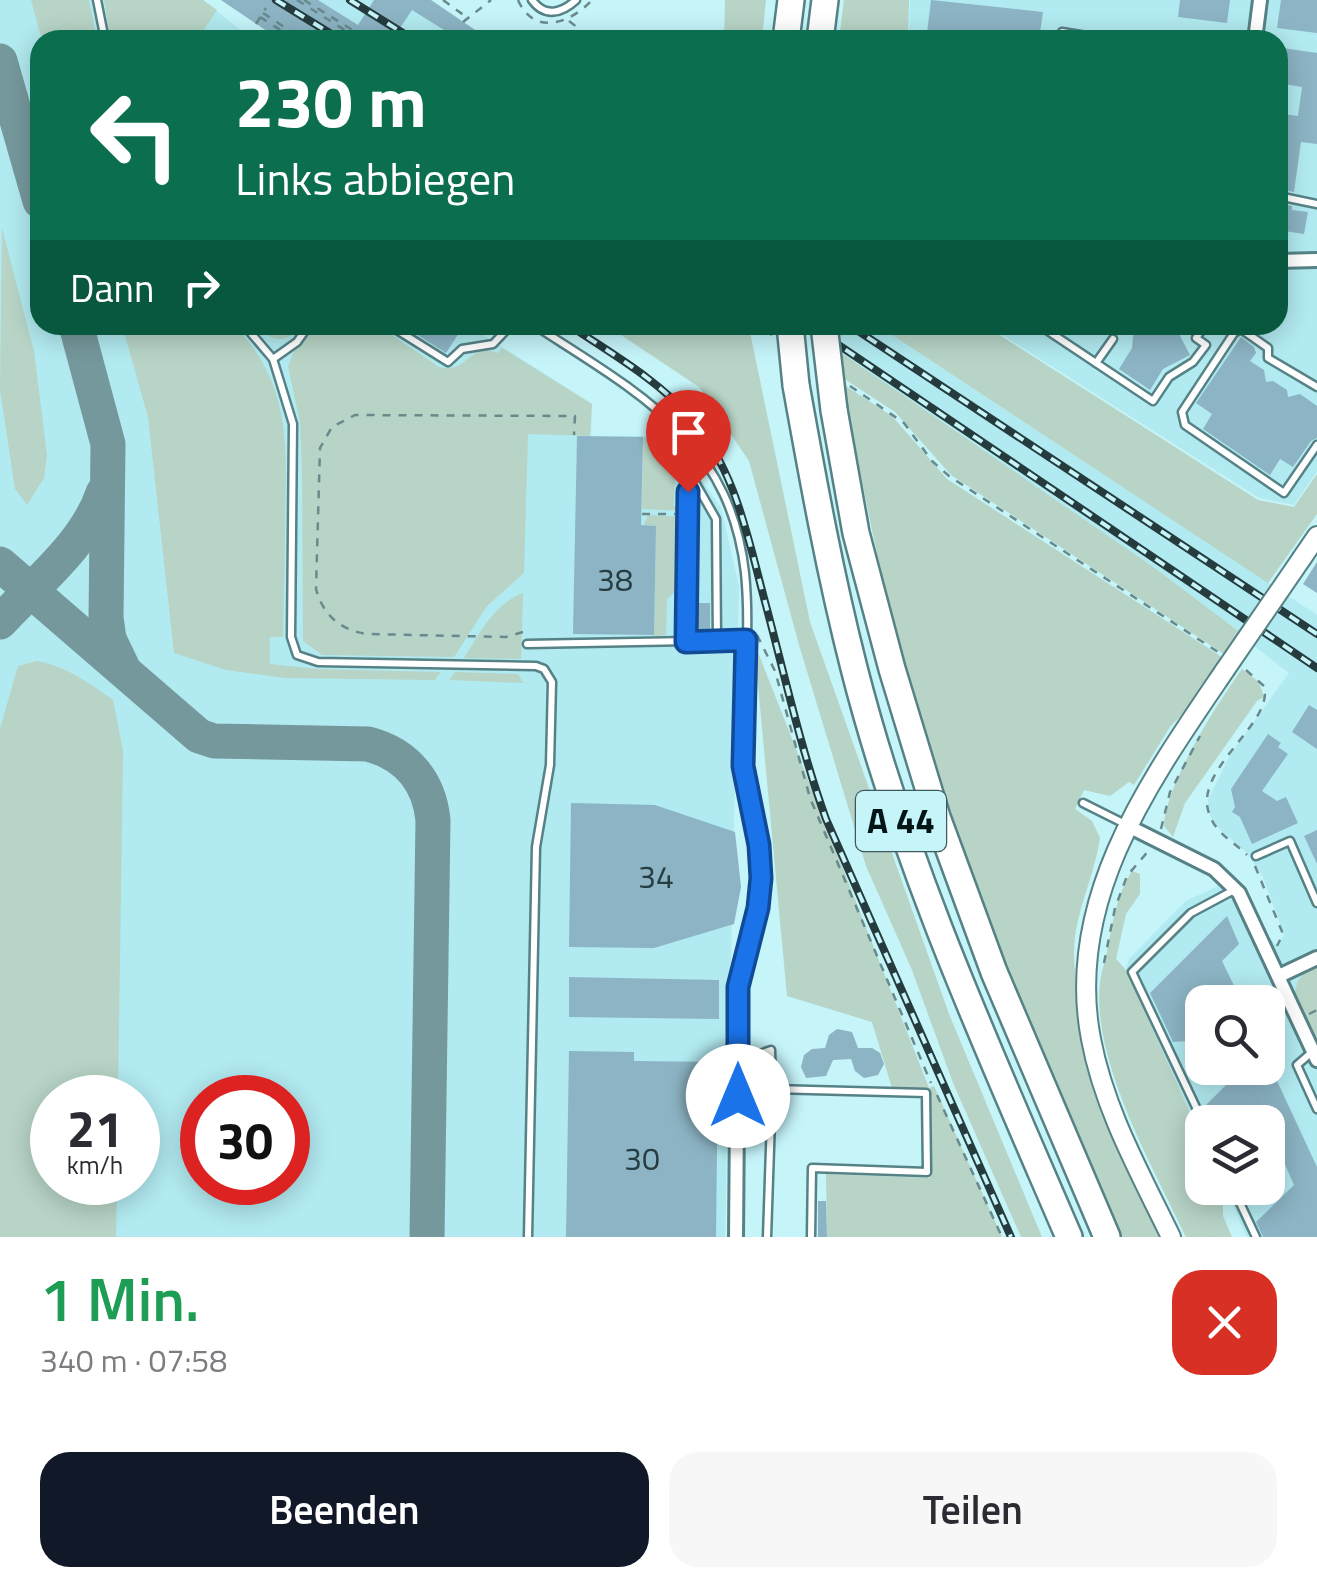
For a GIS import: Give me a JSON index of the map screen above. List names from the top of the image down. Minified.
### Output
{"streets":{"highway":["A 44"]},"house_numbers":["38","34","30"],"page":{"turn":["230 m","Links abbiegen"],"then":"Dann","speed":"21 km/h","limit":"30","heading":["1 Min.","340 m · 07:58"],"buttons":["Beenden","Teilen"]}}
